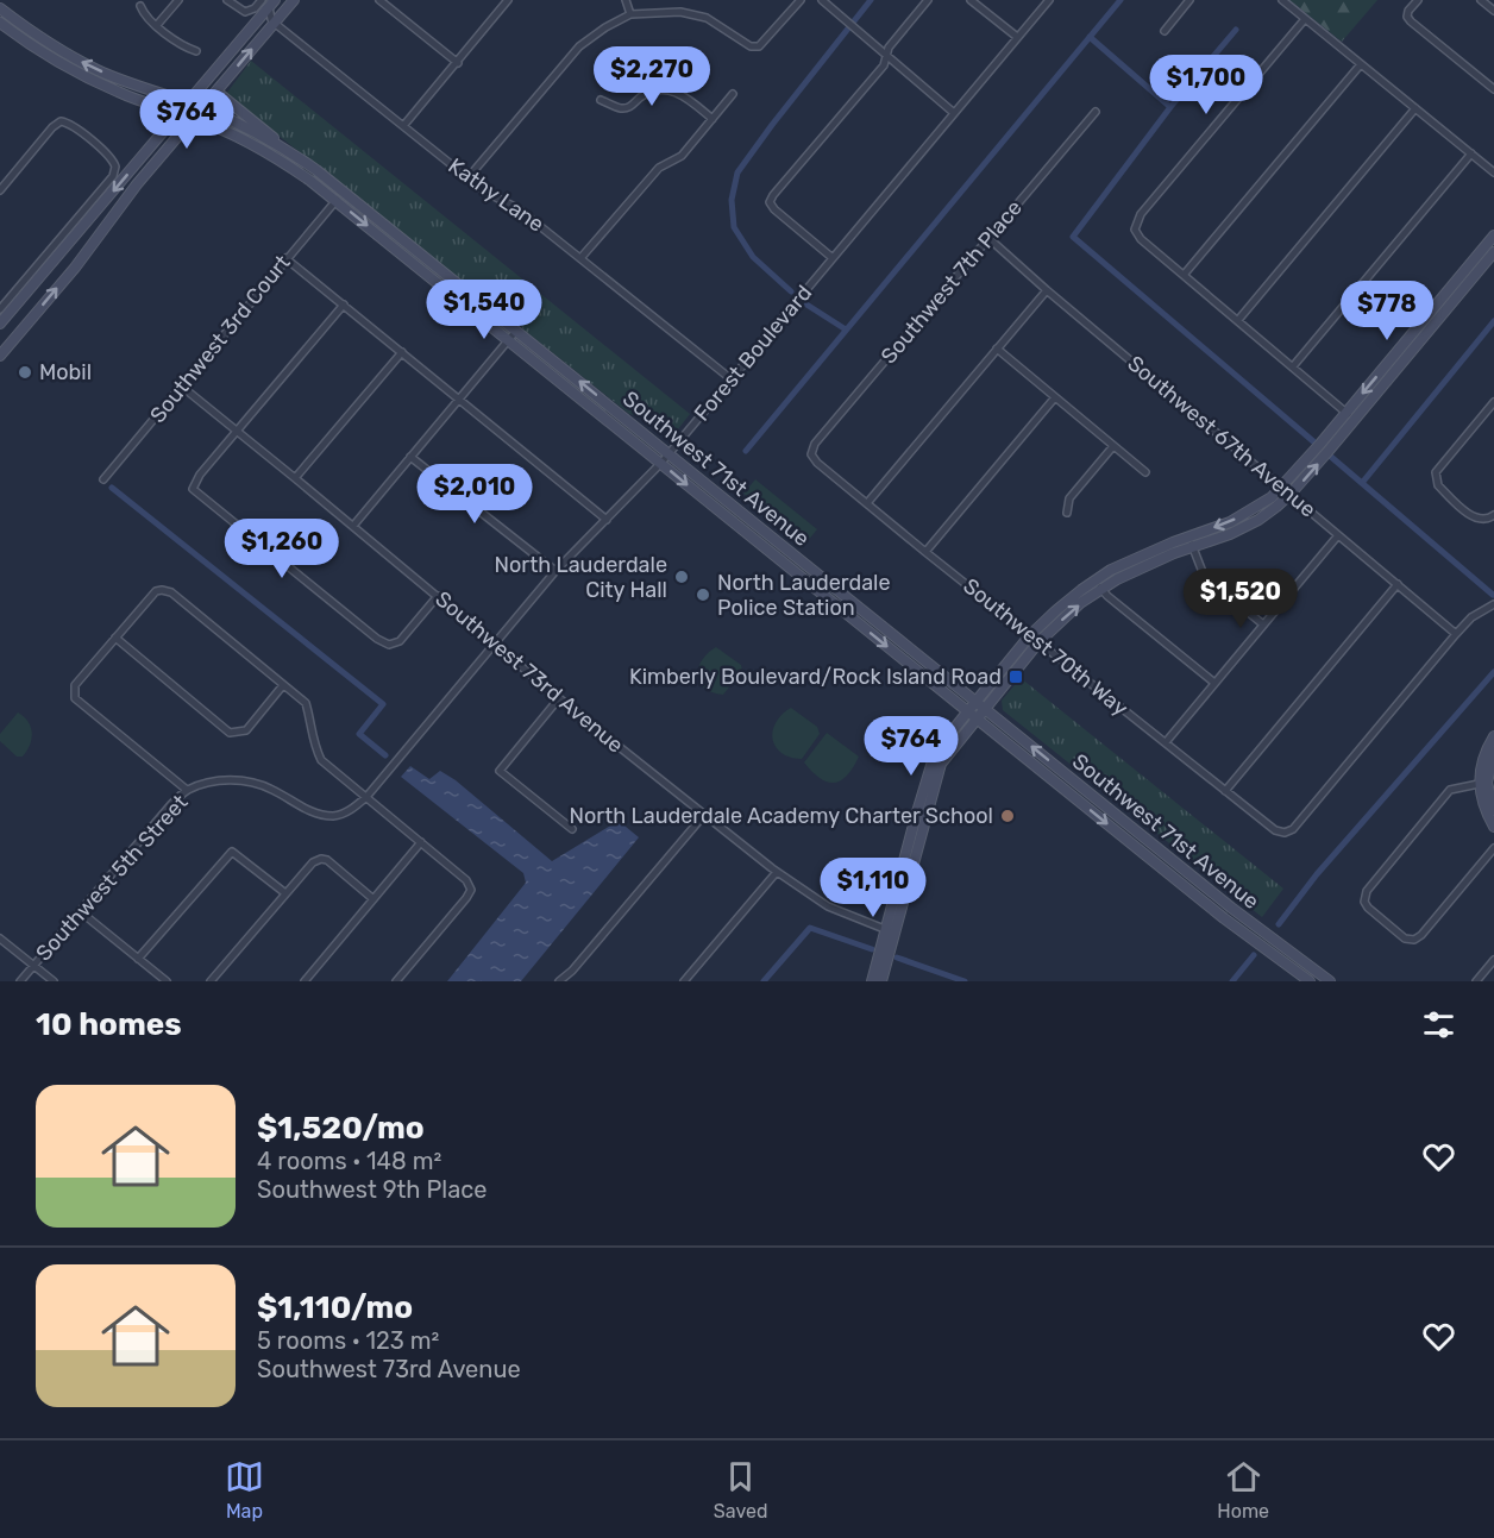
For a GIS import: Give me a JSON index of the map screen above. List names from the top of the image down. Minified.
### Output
{"streets":{"main road":["Southwest 71st Avenue"],"street":["Kathy Lane","Southwest 7th Place","Southwest 3rd Court","Forest Boulevard","Southwest 67th Avenue","Southwest 70th Way","Southwest 73rd Avenue","Southwest 5th Street"]},"crossings":[["Kathy Lane","Forest Boulevard"],["Southwest 7th Place","Southwest 67th Avenue"],["Southwest 7th Place","Southwest 70th Way"],["Southwest 3rd Court","Southwest 71st Avenue"],["Southwest 3rd Court","Southwest 73rd Avenue"],["Forest Boulevard","Southwest 71st Avenue"],["Forest Boulevard","Southwest 73rd Avenue"],["Forest Boulevard","Southwest 5th Street"],["Southwest 67th Avenue","Southwest 70th Way"]],"places":{"other":["Mobil","North Lauderdale City Hall","North Lauderdale Police Station","North Lauderdale Academy Charter School"],"transit":["Kimberly Boulevard/Rock Island Road"]},"page":{"price":["$2,270","$1,700","$764","$1,540","$778","$2,010","$1,260","$1,520","$764","$1,110"],"heading":"10 homes","list":[{"name":"$1,520/mo","note":"4 rooms · 148 m² · Southwest 9th Place"},{"name":"$1,110/mo","note":"5 rooms · 123 m² · Southwest 73rd Avenue"}],"tabs":["Map","Saved","Home"]}}
